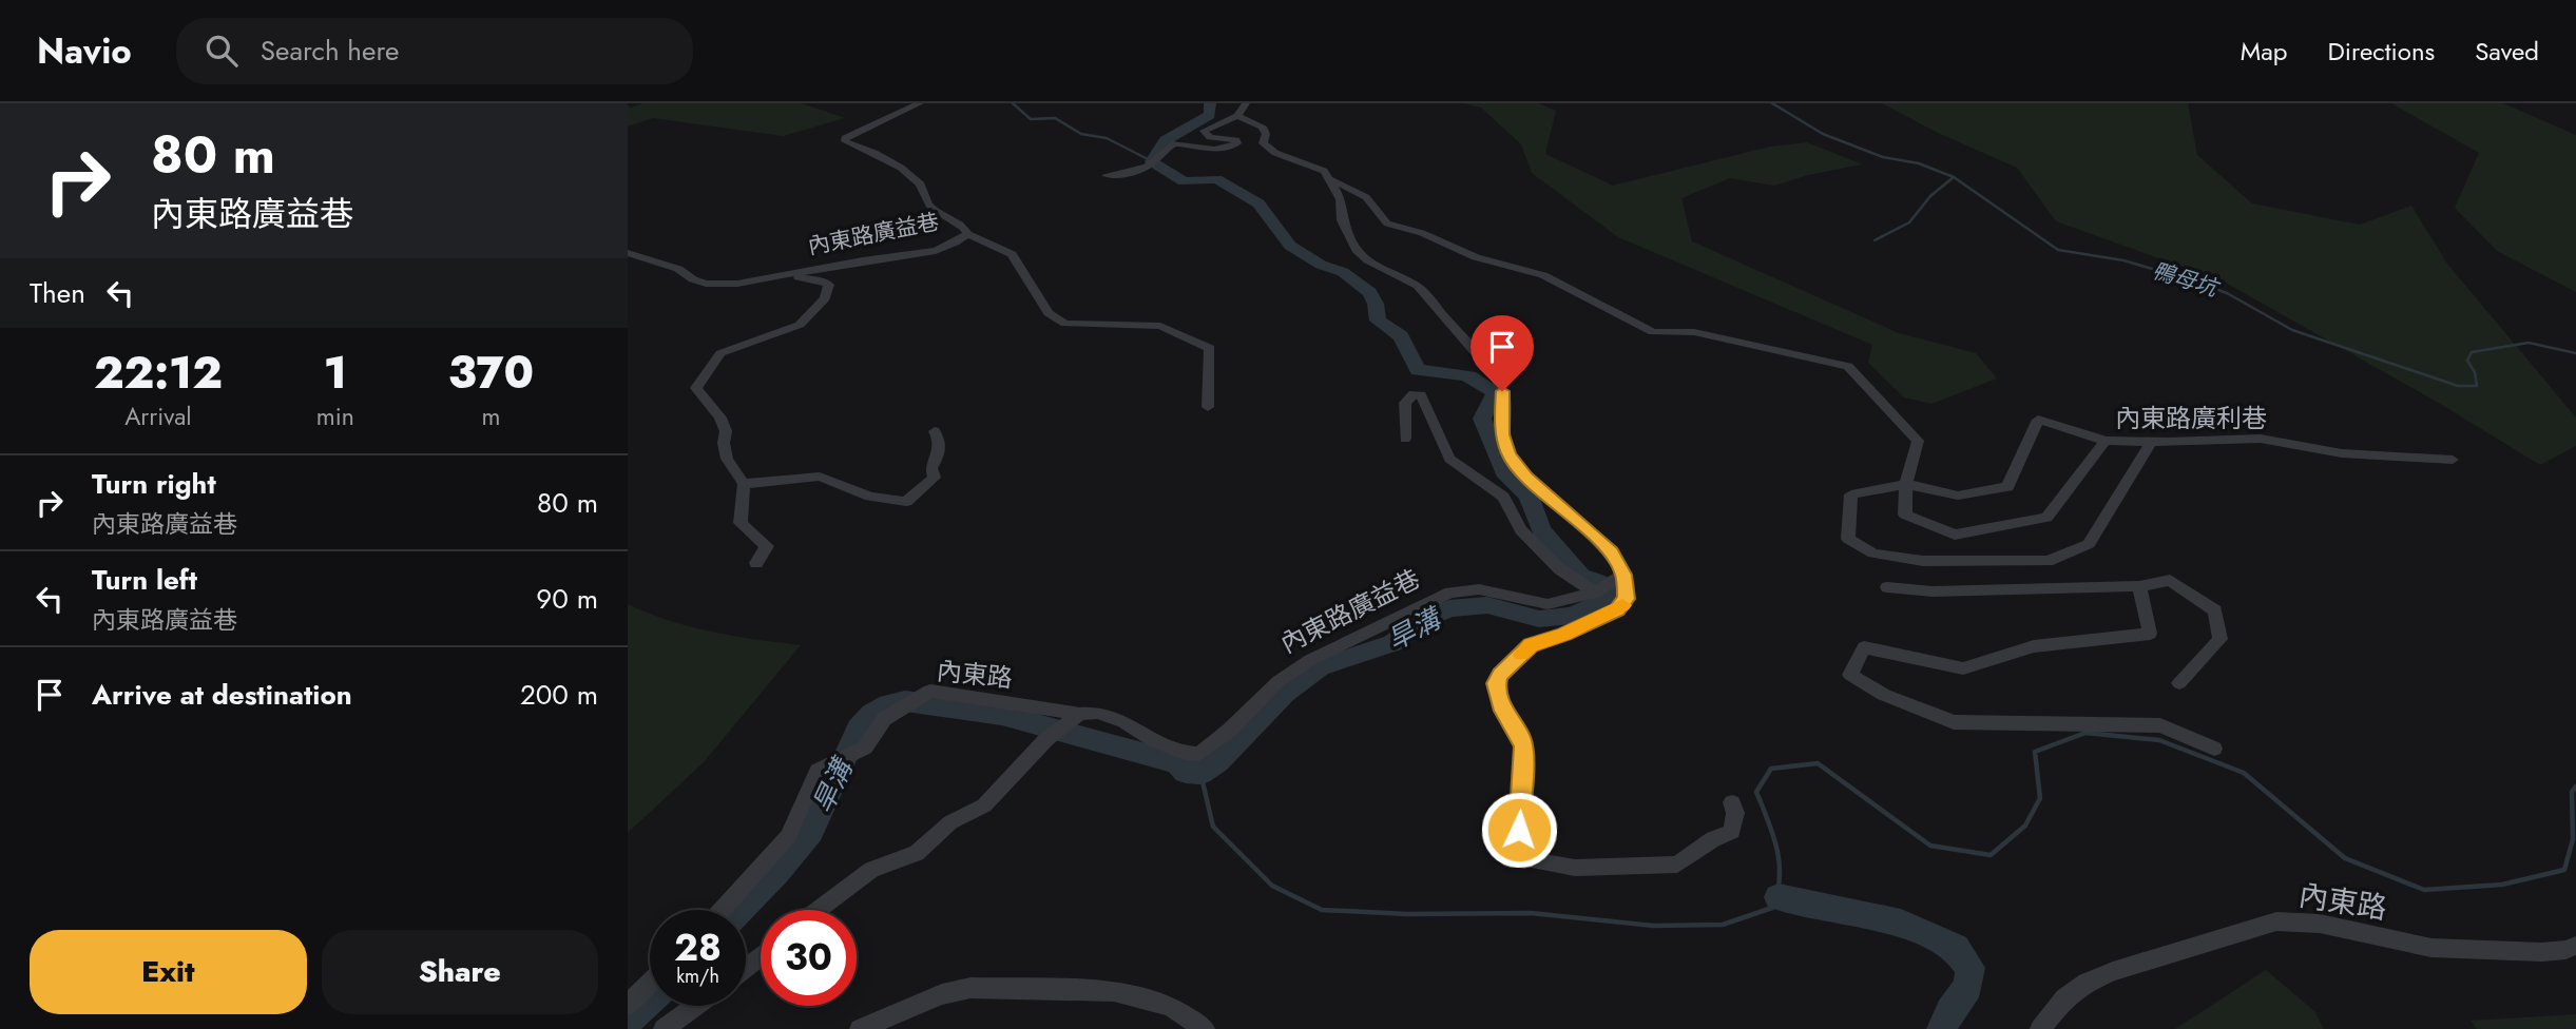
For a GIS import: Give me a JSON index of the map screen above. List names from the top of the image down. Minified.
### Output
{"streets":{"street":["內東路廣益巷","內東路廣利巷","內東路"]},"crossings":[["內東路廣益巷","內東路"]],"water":["鴨母坑","旱溝"],"page":{"header":"Navio","search":"Search here","nav":["Map","Directions","Saved"],"turn":["80 m","內東路廣益巷"],"then":"Then","eta":["22:12","Arrival","1","min","370","m"],"list":[{"name":"Turn right","note":"內東路廣益巷","value":"80 m"},{"name":"Turn left","note":"內東路廣益巷","value":"90 m"},{"name":"Arrive at destination","value":"200 m"}],"speed":"28 km/h","limit":"30","buttons":["Exit","Share"]}}
